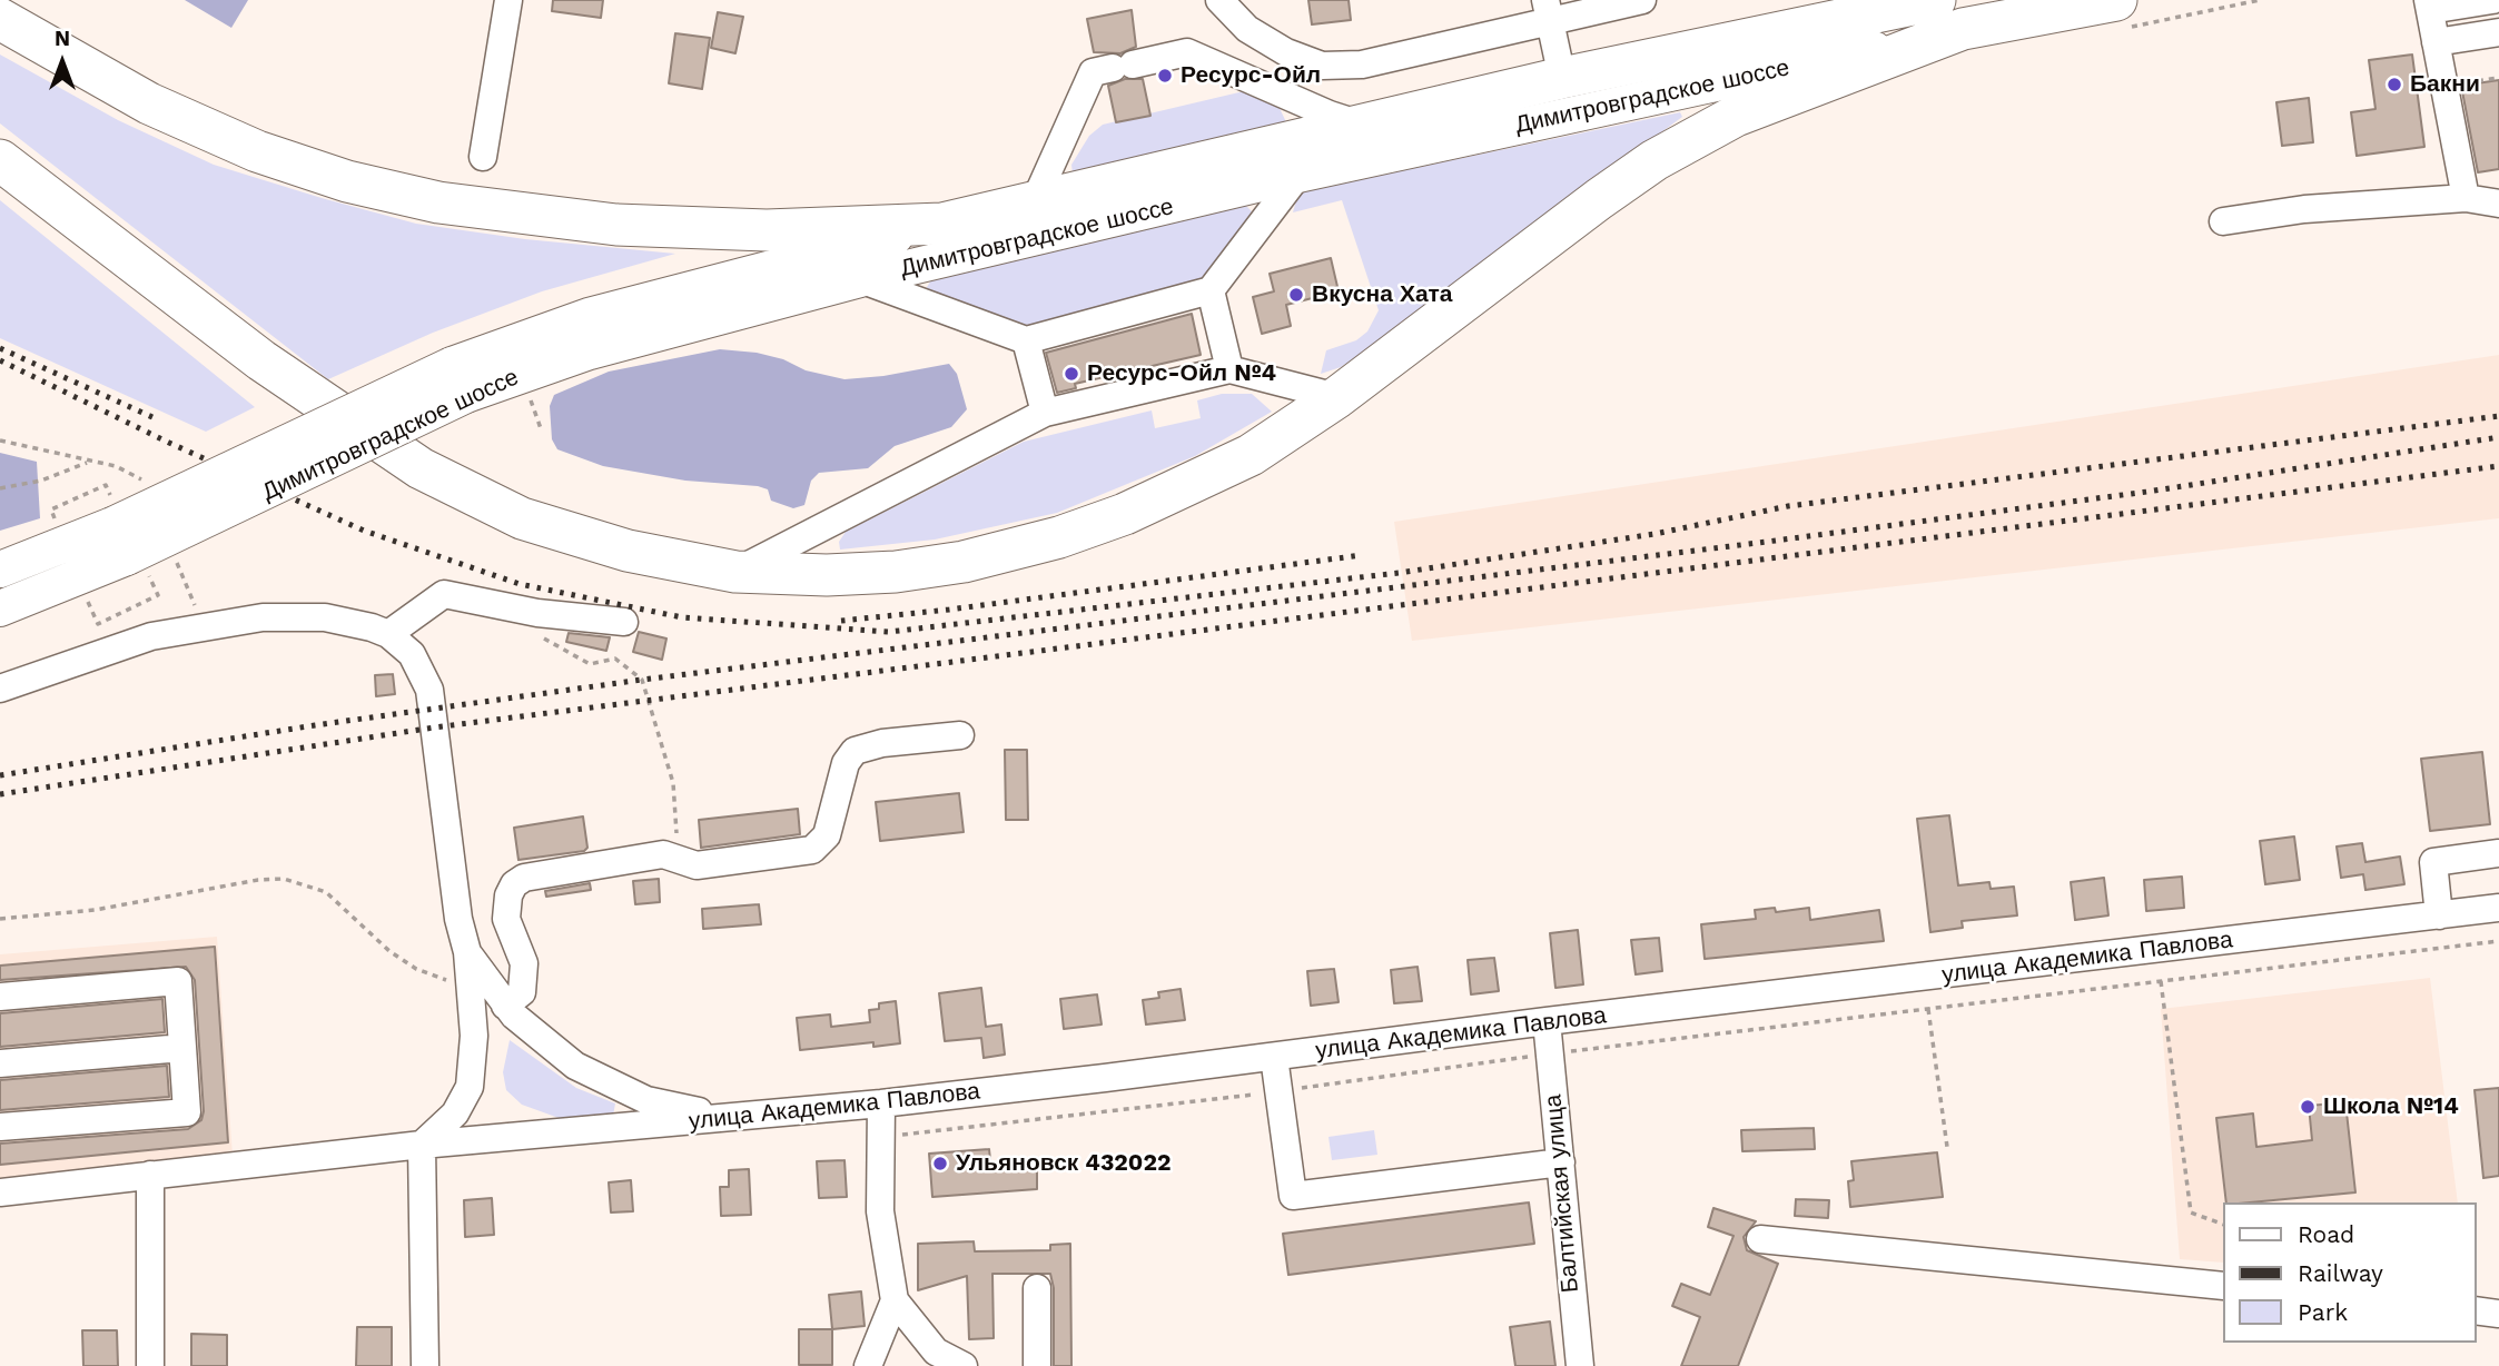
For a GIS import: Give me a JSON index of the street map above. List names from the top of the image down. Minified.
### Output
{"streets":{"highway":["Димитровградское шоссе"],"street":["улица Академика Павлова","Балтийская улица"]},"crossings":[["улица Академика Павлова","Балтийская улица"]],"places":["Ресурс-Ойл","Бакни","Вкусна Хата","Ресурс-Ойл №4","Школа №14","Ульяновск 432022"],"legend":["Road","Railway","Park"],"north":"top"}
